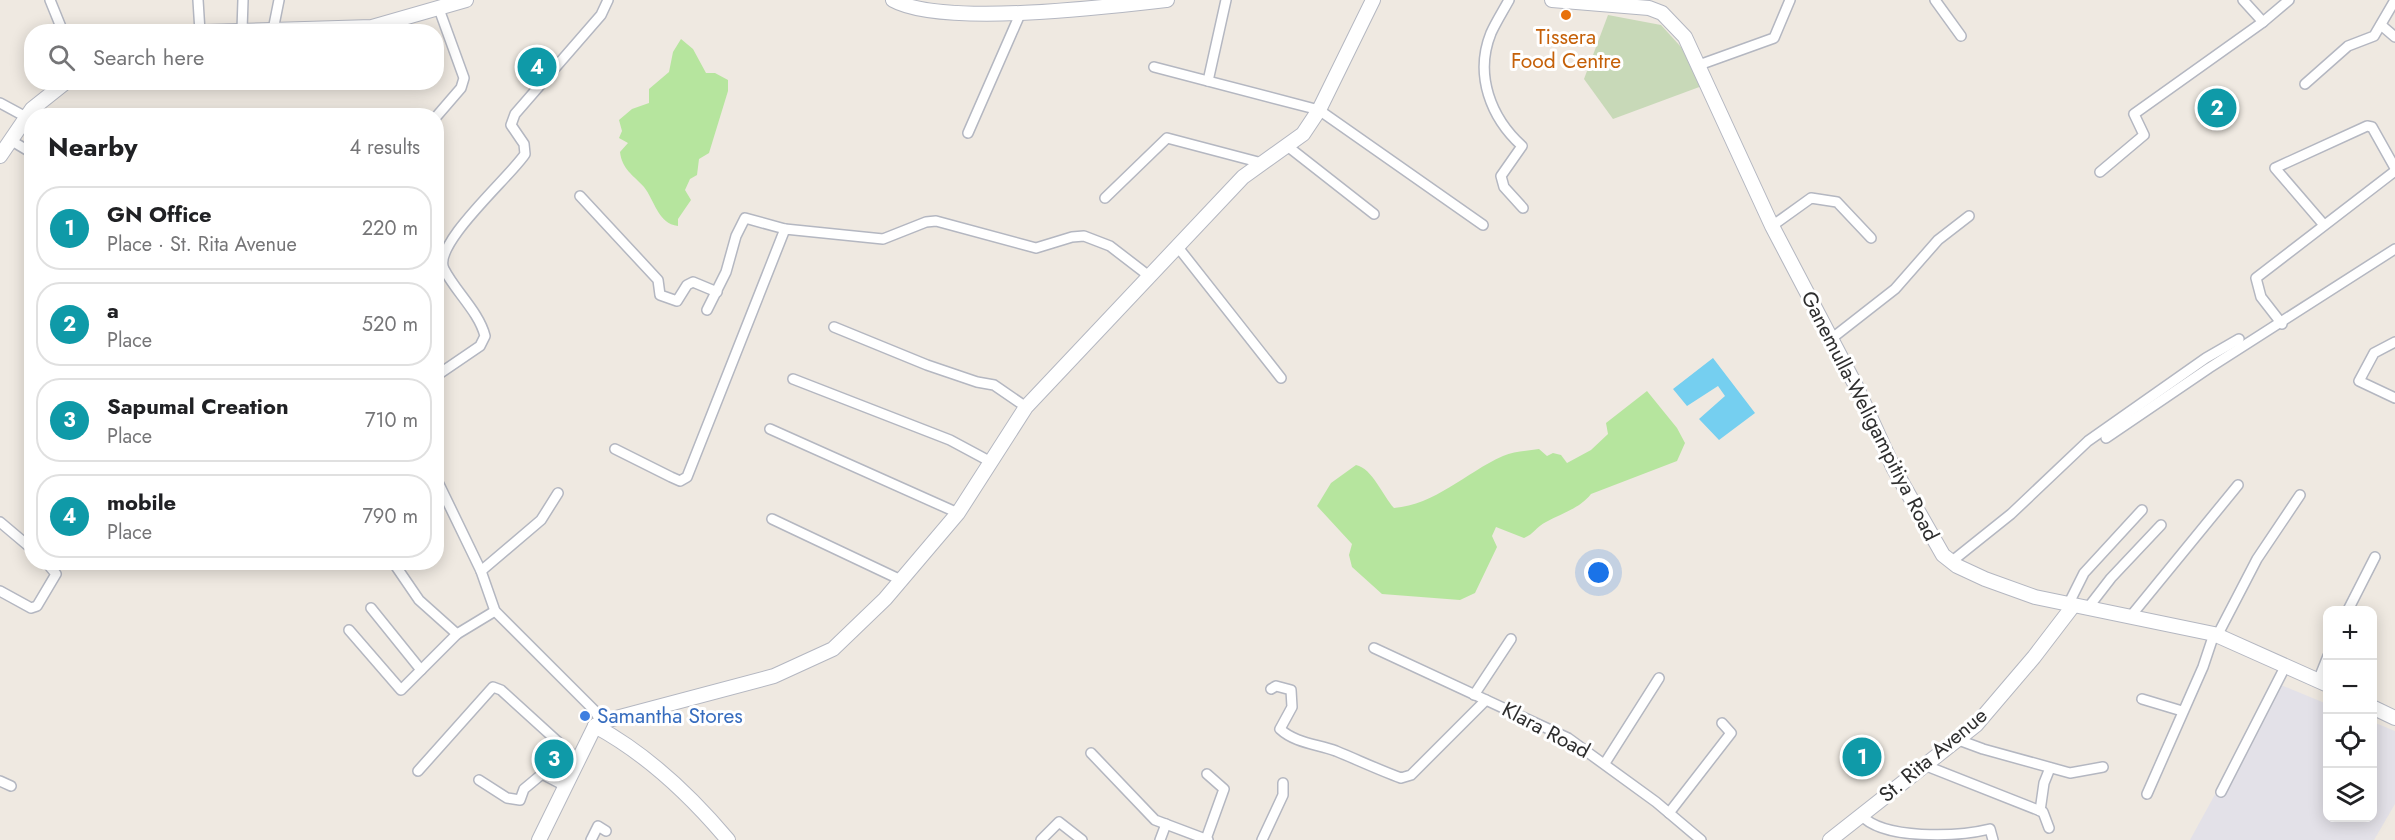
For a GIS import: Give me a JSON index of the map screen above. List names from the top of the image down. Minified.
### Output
{"streets":{"street":["Ganemulla-Weligampitiya Road","Klara Road","St. Rita Avenue"]},"crossings":[["Ganemulla-Weligampitiya Road","St. Rita Avenue"]],"places":["Tissera Food Centre","Samantha Stores"],"page":{"search":"Search here","pins":["4","2","1","3"],"heading":["Nearby","4 results"],"list":[{"mark":"1","name":"GN Office","note":"Place · St. Rita Avenue","value":"220 m"},{"mark":"2","name":"a","note":"Place","value":"520 m"},{"mark":"3","name":"Sapumal Creation","note":"Place","value":"710 m"},{"mark":"4","name":"mobile","note":"Place","value":"790 m"}],"map_buttons":["+","−"]}}
